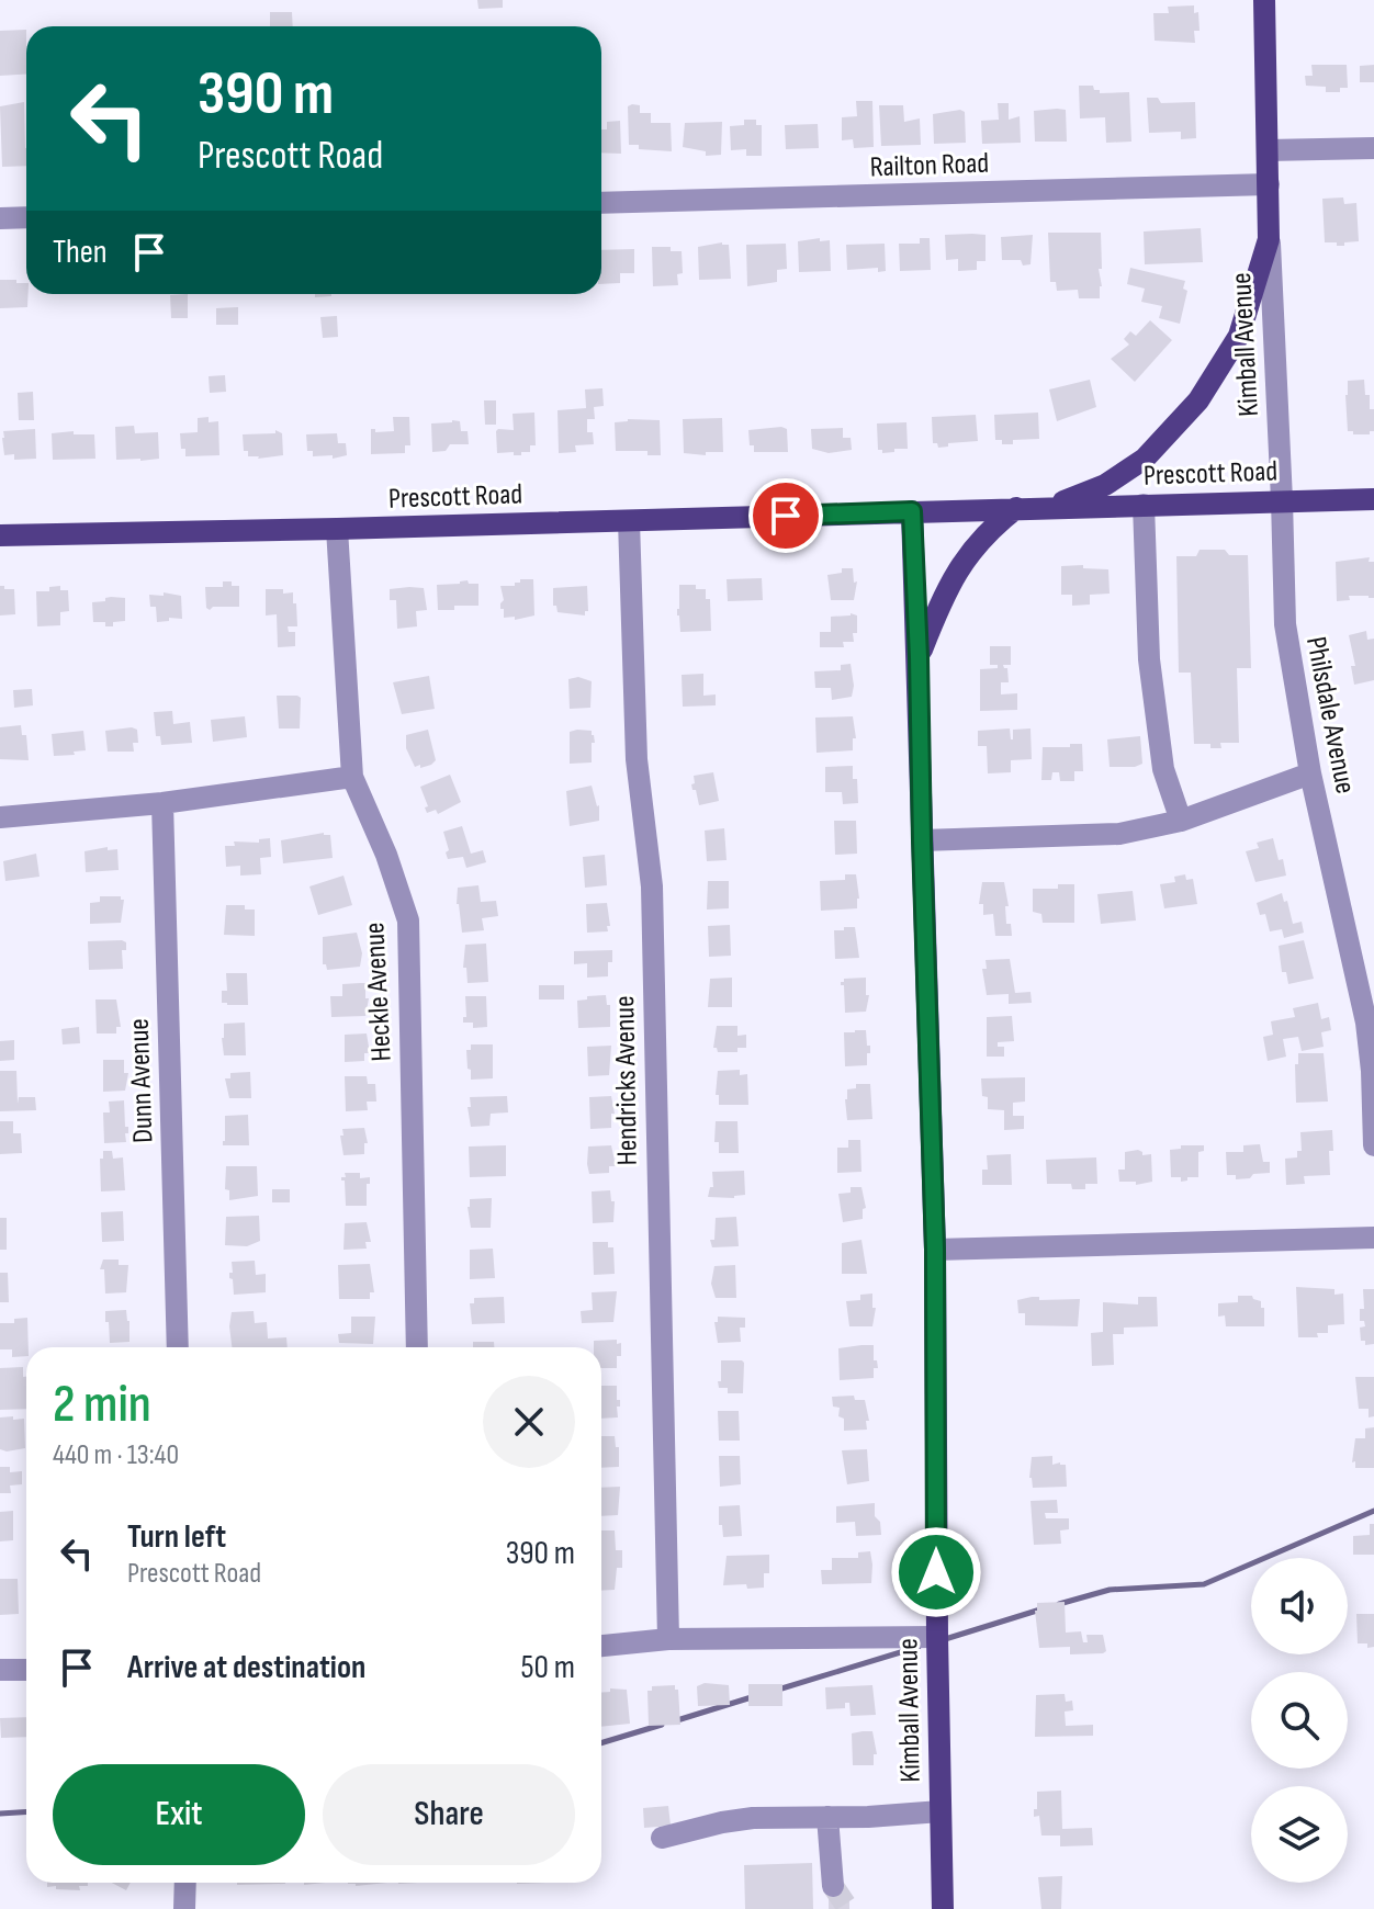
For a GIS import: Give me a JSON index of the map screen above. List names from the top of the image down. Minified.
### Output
{"streets":{"main road":["Kimball Avenue","Prescott Road"],"street":["Railton Road","Philsdale Avenue","Heckle Avenue","Dunn Avenue","Hendricks Avenue"]},"crossings":[["Railton Road","Kimball Avenue"],["Kimball Avenue","Prescott Road"],["Kimball Avenue","Philsdale Avenue"],["Prescott Road","Philsdale Avenue"],["Prescott Road","Heckle Avenue"],["Prescott Road","Hendricks Avenue"]],"page":{"turn":["390 m","Prescott Road"],"then":"Then","heading":["2 min","440 m · 13:40"],"list":[{"name":"Turn left","note":"Prescott Road","value":"390 m"},{"name":"Arrive at destination","value":"50 m"}],"buttons":["Exit","Share"]}}
